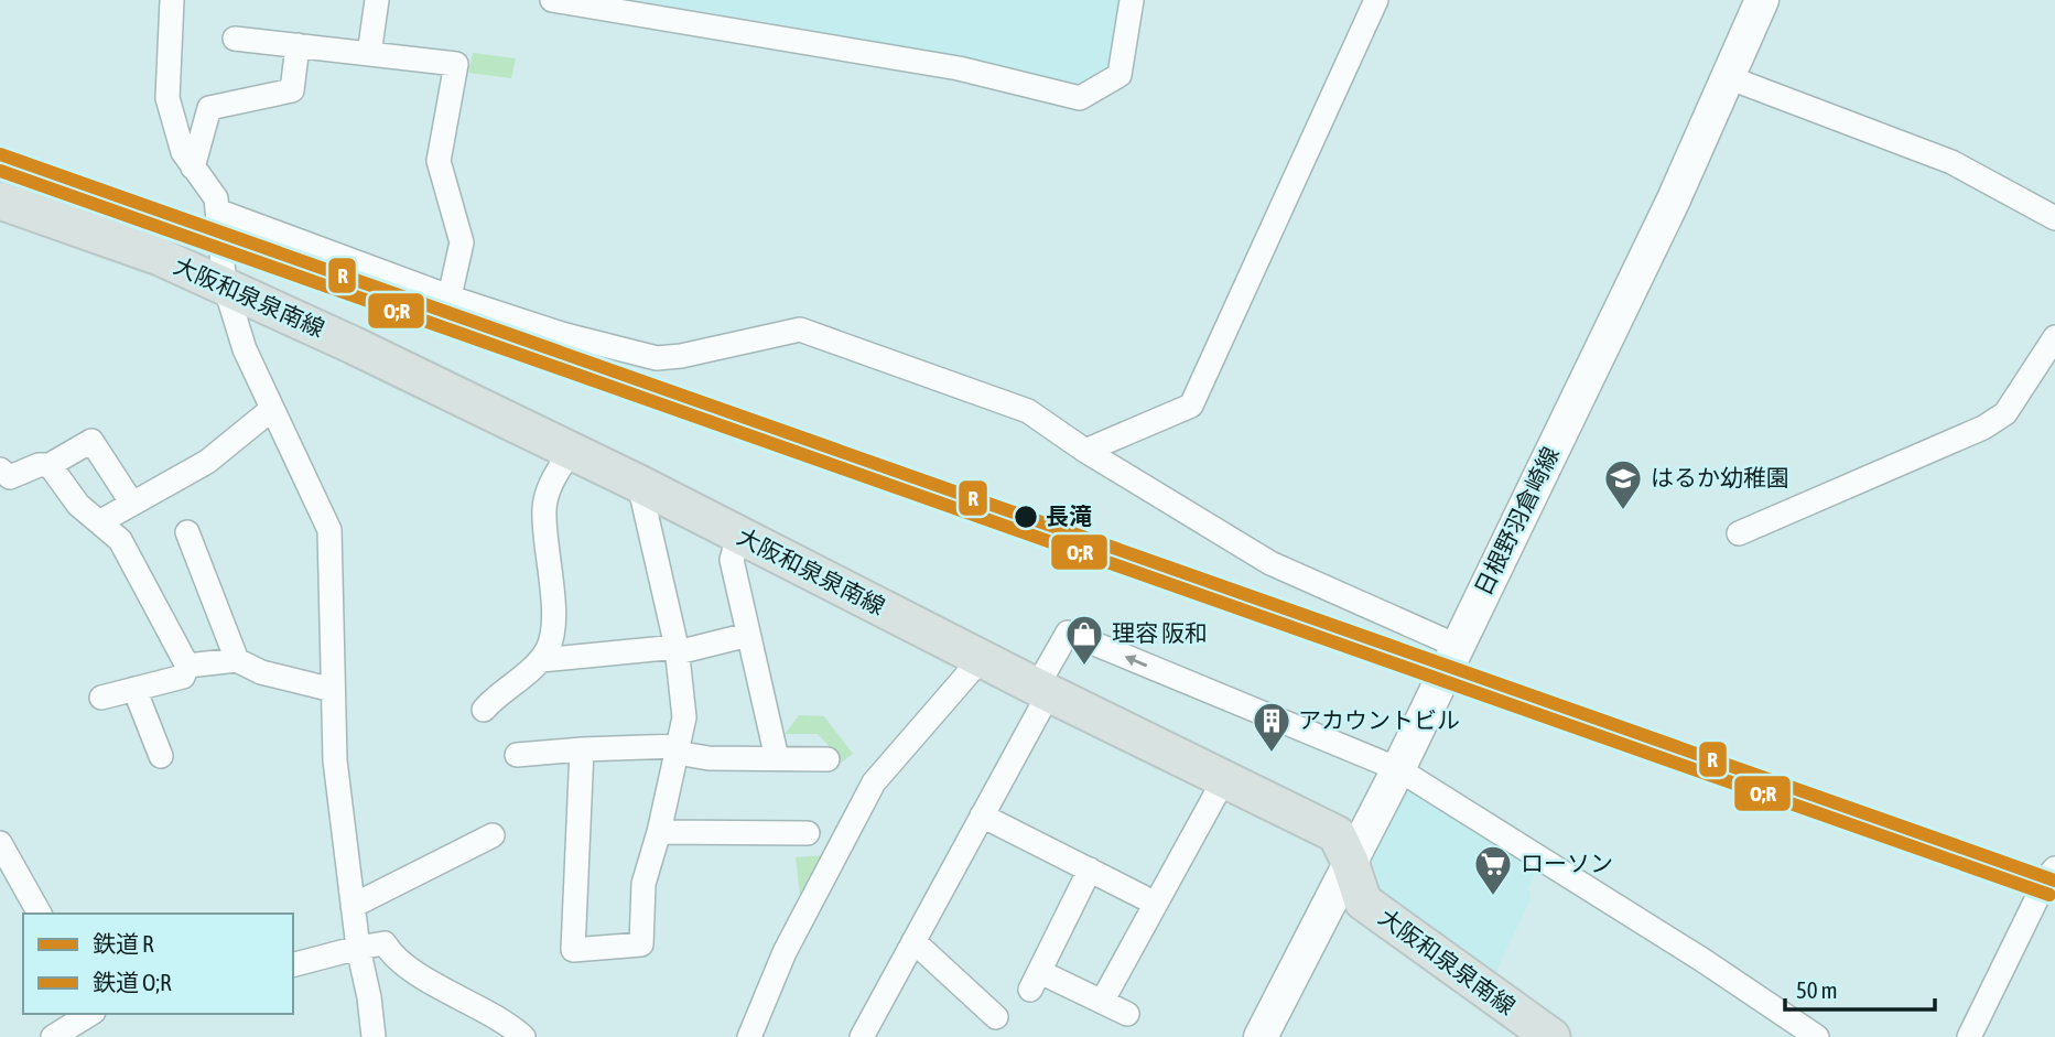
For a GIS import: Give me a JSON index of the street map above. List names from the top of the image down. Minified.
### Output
{"streets":{"main road":["大阪和泉泉南線","日根野羽倉崎線"]},"crossings":[["大阪和泉泉南線","日根野羽倉崎線"]],"places":{"school or university":["はるか幼稚園"],"other":["長滝"],"shop":["理容 阪和"],"building":["アカウントビル"],"supermarket":["ローソン"]},"lines":["rail line R","rail line O;R"],"legend":["鉄道 R","鉄道 O;R"],"scale_bar":"50 m"}
